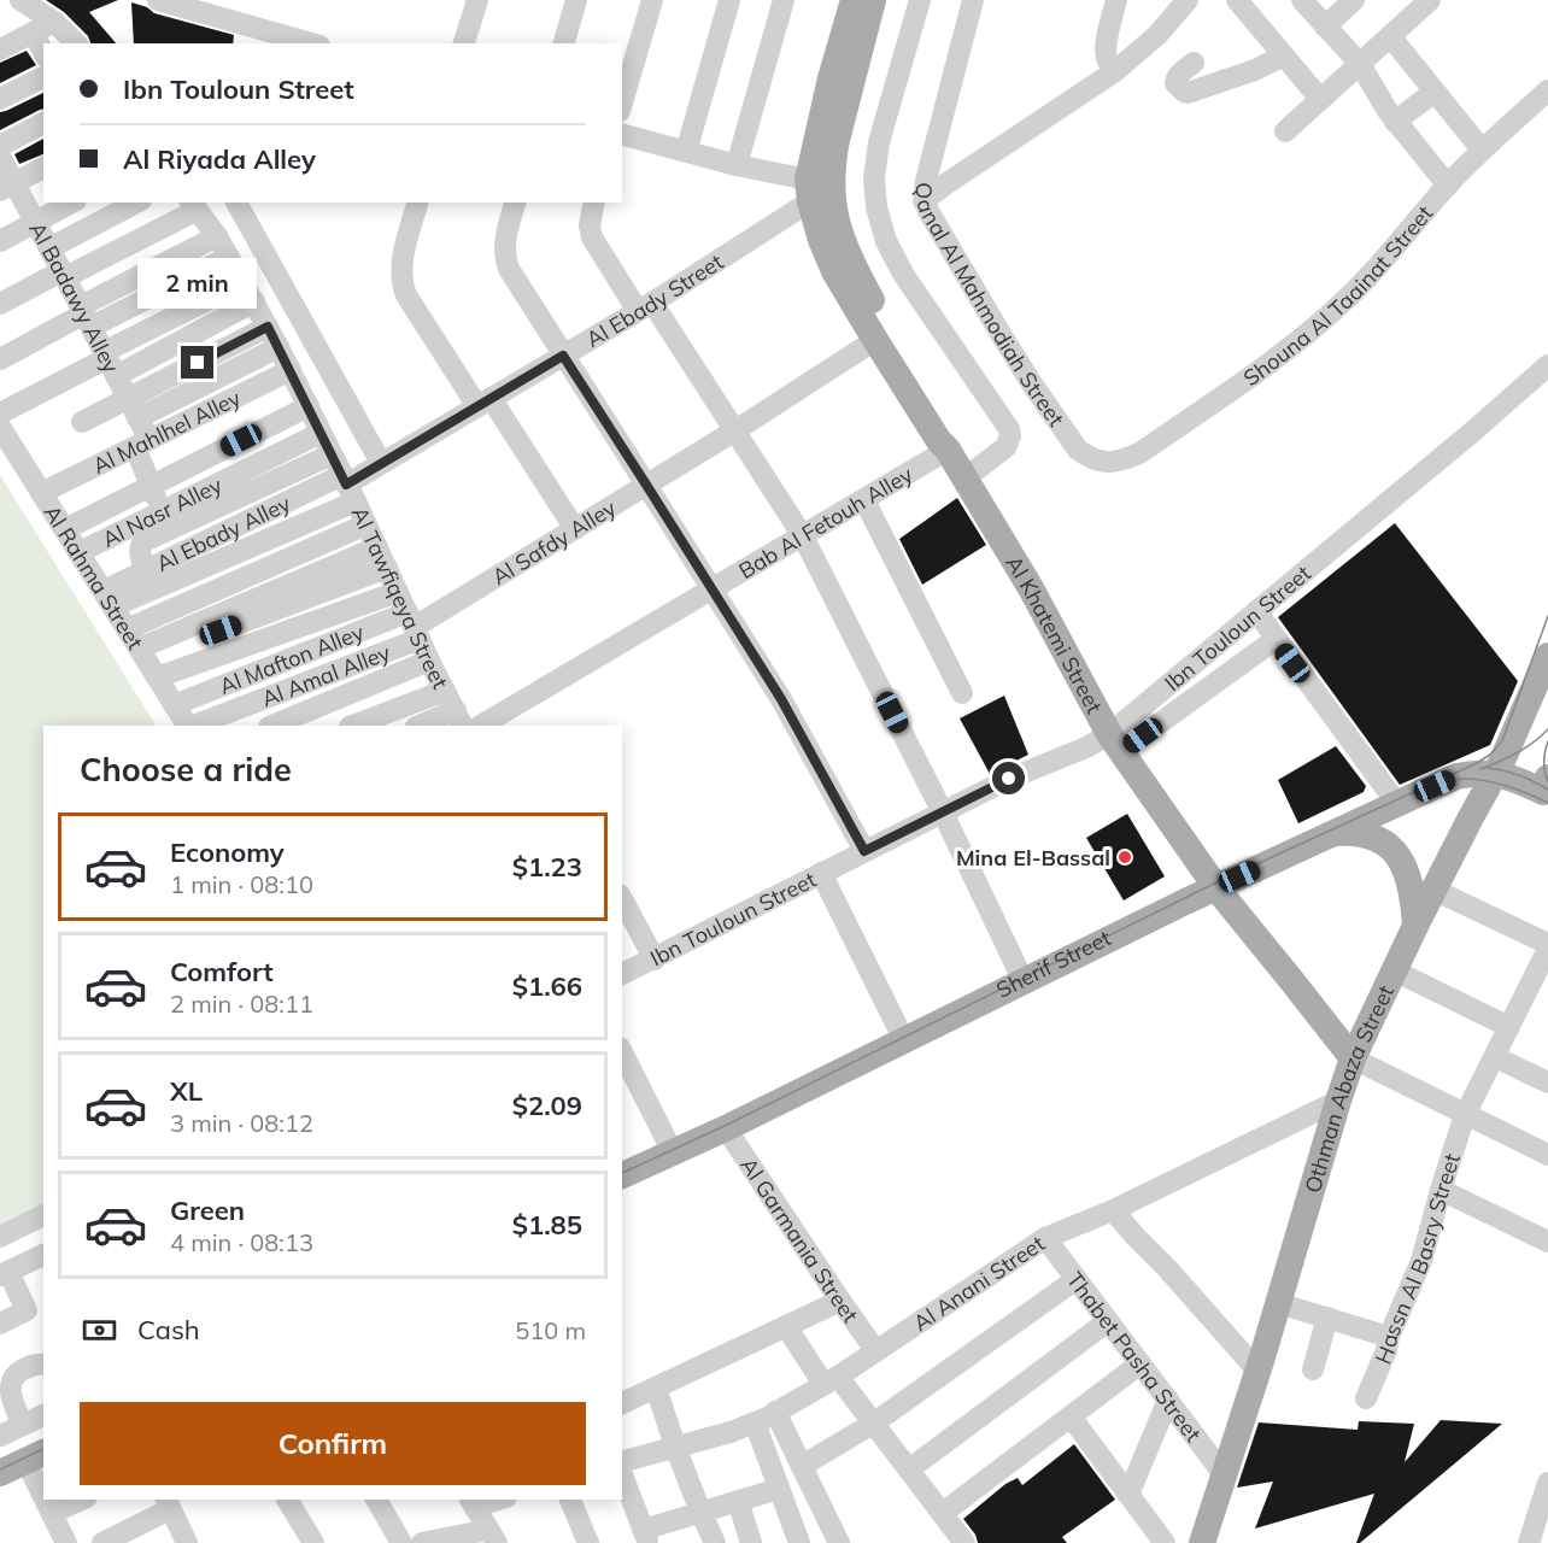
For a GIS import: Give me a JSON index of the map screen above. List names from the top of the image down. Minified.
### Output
{"streets":{"main road":["Al Khatemi Street","Sherif Street","Othman Abaza Street"],"street":["Shouna Al Taainat Street","Al Badawy Alley","Al Ebady Street","Qanal Al Mahmodiah Street","Al Mahlhel Alley","Al Nasr Alley","Bab Al Fetouh Alley","Al Ebady Alley","Al Safdy Alley","Al Rahma Street","Al Tawfiqeya Street","Ibn Touloun Street","Al Mafton Alley","Al Amal Alley","Al Garmania Street","Hassn Al Basry Street","Al Anani Street","Thabet Pasha Street"]},"crossings":[["Shouna Al Taainat Street","Qanal Al Mahmodiah Street"],["Al Badawy Alley","Al Mahlhel Alley"],["Al Badawy Alley","Al Nasr Alley"],["Al Ebady Street","Al Ebady Alley"],["Al Ebady Street","Al Tawfiqeya Street"],["Al Ebady Street","Al Khatemi Street"],["Al Mahlhel Alley","Al Rahma Street"],["Al Mahlhel Alley","Al Tawfiqeya Street"],["Al Nasr Alley","Al Rahma Street"],["Al Nasr Alley","Al Tawfiqeya Street"],["Bab Al Fetouh Alley","Al Khatemi Street"],["Al Ebady Alley","Al Rahma Street"],["Al Ebady Alley","Al Tawfiqeya Street"],["Al Safdy Alley","Al Tawfiqeya Street"],["Al Safdy Alley","Al Khatemi Street"],["Al Safdy Alley","Al Mafton Alley"],["Al Safdy Alley","Al Amal Alley"],["Al Rahma Street","Al Mafton Alley"],["Al Tawfiqeya Street","Al Mafton Alley"],["Al Tawfiqeya Street","Al Amal Alley"],["Ibn Touloun Street","Al Khatemi Street"],["Al Khatemi Street","Sherif Street"],["Al Khatemi Street","Othman Abaza Street"],["Al Mafton Alley","Al Amal Alley"],["Sherif Street","Othman Abaza Street"],["Sherif Street","Al Garmania Street"],["Othman Abaza Street","Al Anani Street"],["Othman Abaza Street","Thabet Pasha Street"],["Al Garmania Street","Al Anani Street"],["Al Anani Street","Thabet Pasha Street"]],"places":["Mina El-Bassal"],"page":{"banner":["Ibn Touloun Street","Al Riyada Alley"],"bubble":"2 min","heading":"Choose a ride","list":[{"name":"Economy","note":"1 min · 08:10","value":"$1.23"},{"name":"Comfort","note":"2 min · 08:11","value":"$1.66"},{"name":"XL","note":"3 min · 08:12","value":"$2.09"},{"name":"Green","note":"4 min · 08:13","value":"$1.85"}],"pay":["Cash","510 m"],"buttons":"Confirm"}}
